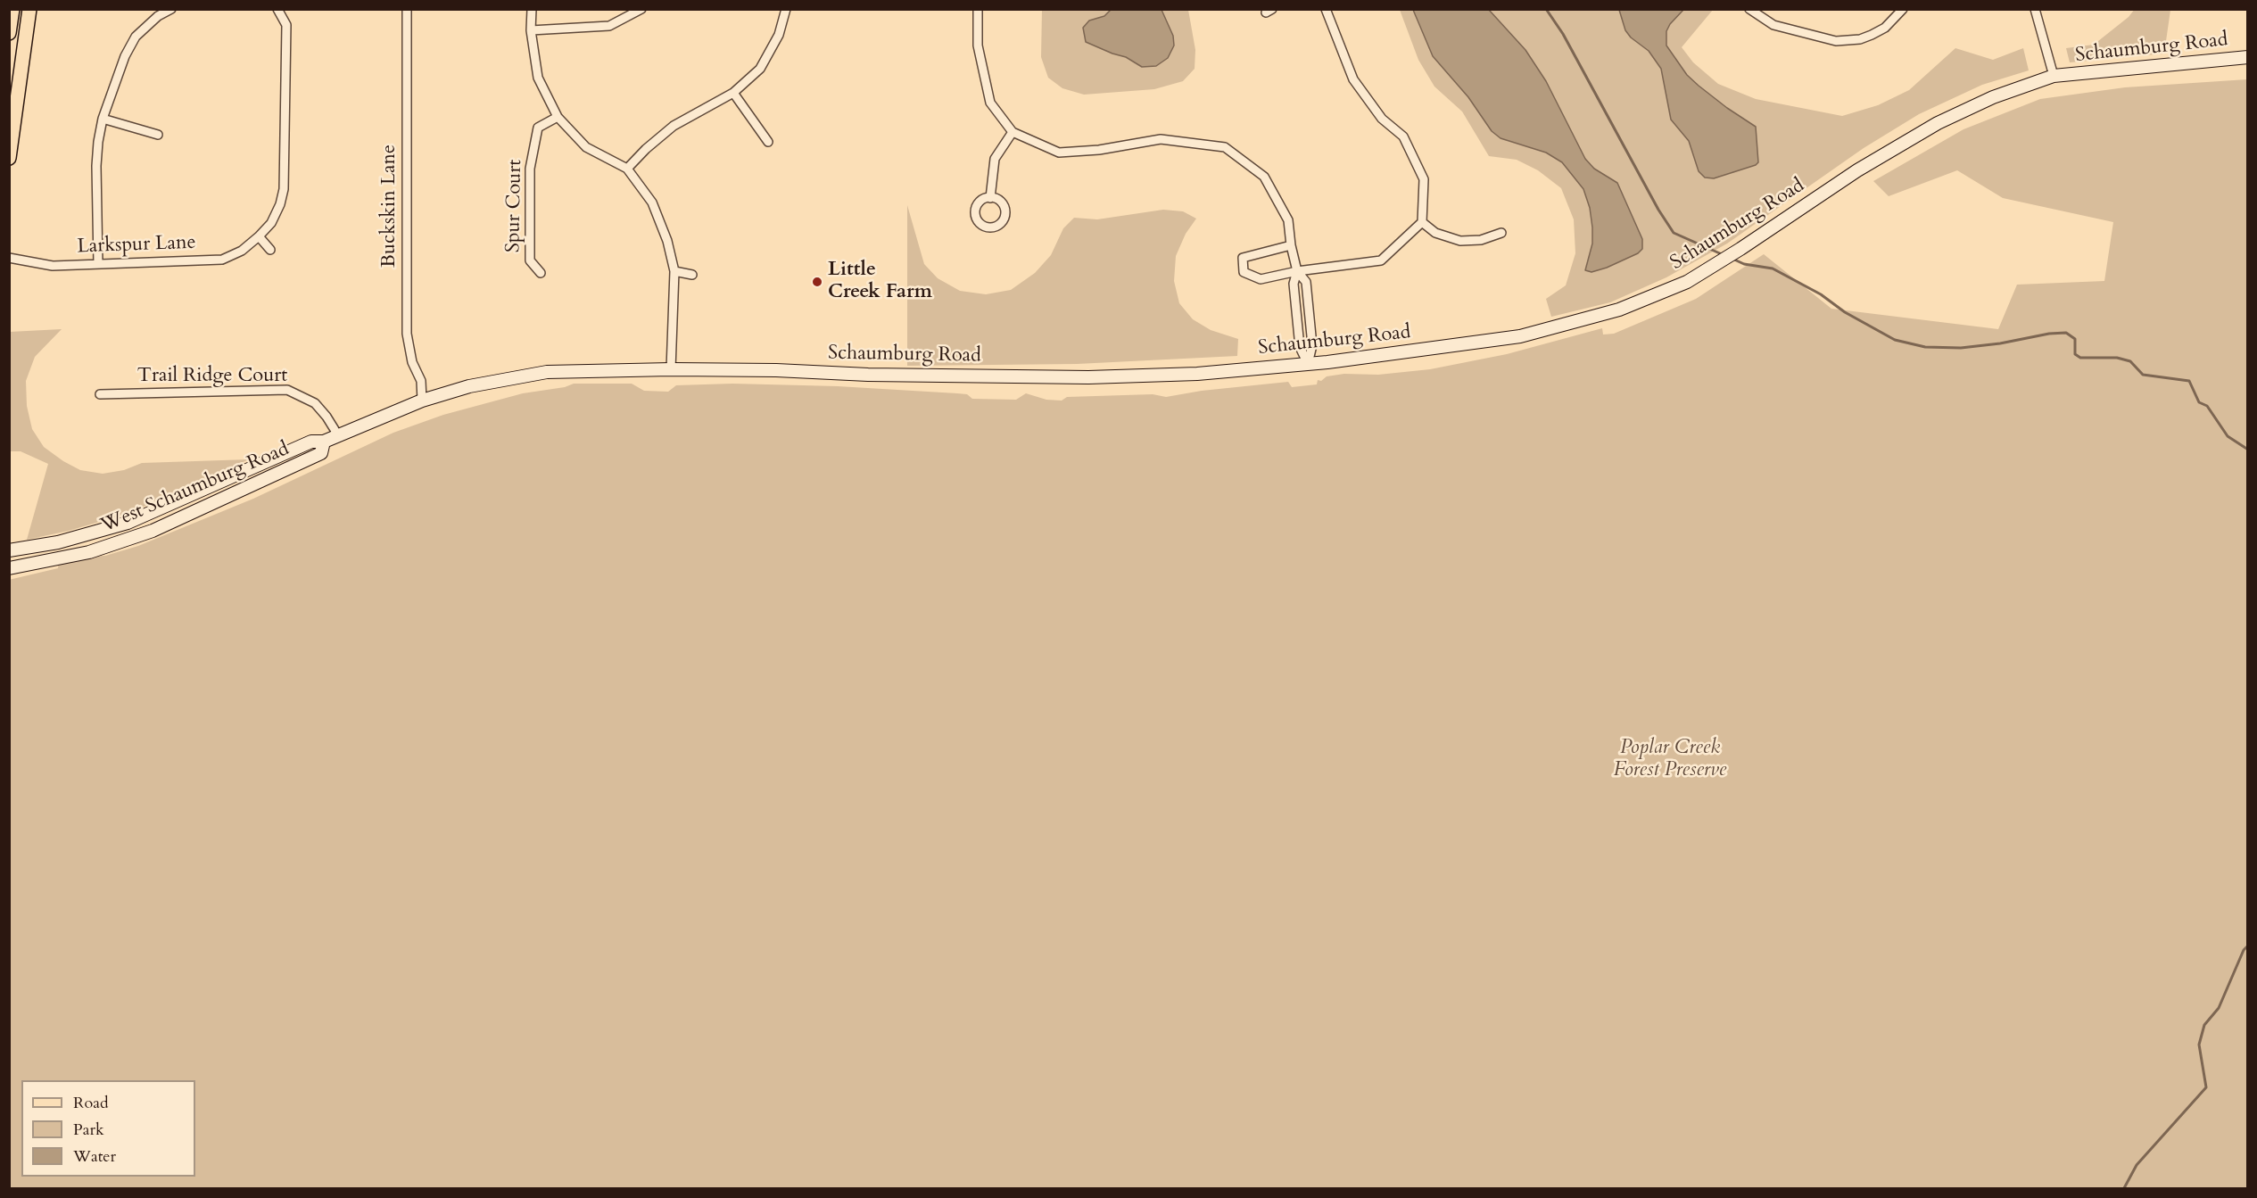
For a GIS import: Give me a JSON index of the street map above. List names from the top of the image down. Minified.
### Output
{"streets":{"main road":["Schaumburg Road","West Schaumburg Road"],"street":["Buckskin Lane","Spur Court","Larkspur Lane","Trail Ridge Court"]},"crossings":[["Schaumburg Road","Buckskin Lane"],["Schaumburg Road","West Schaumburg Road"],["Trail Ridge Court","West Schaumburg Road"]],"parks":["Poplar Creek Forest Preserve"],"places":["Little Creek Farm"],"legend":["Road","Park","Water"]}
